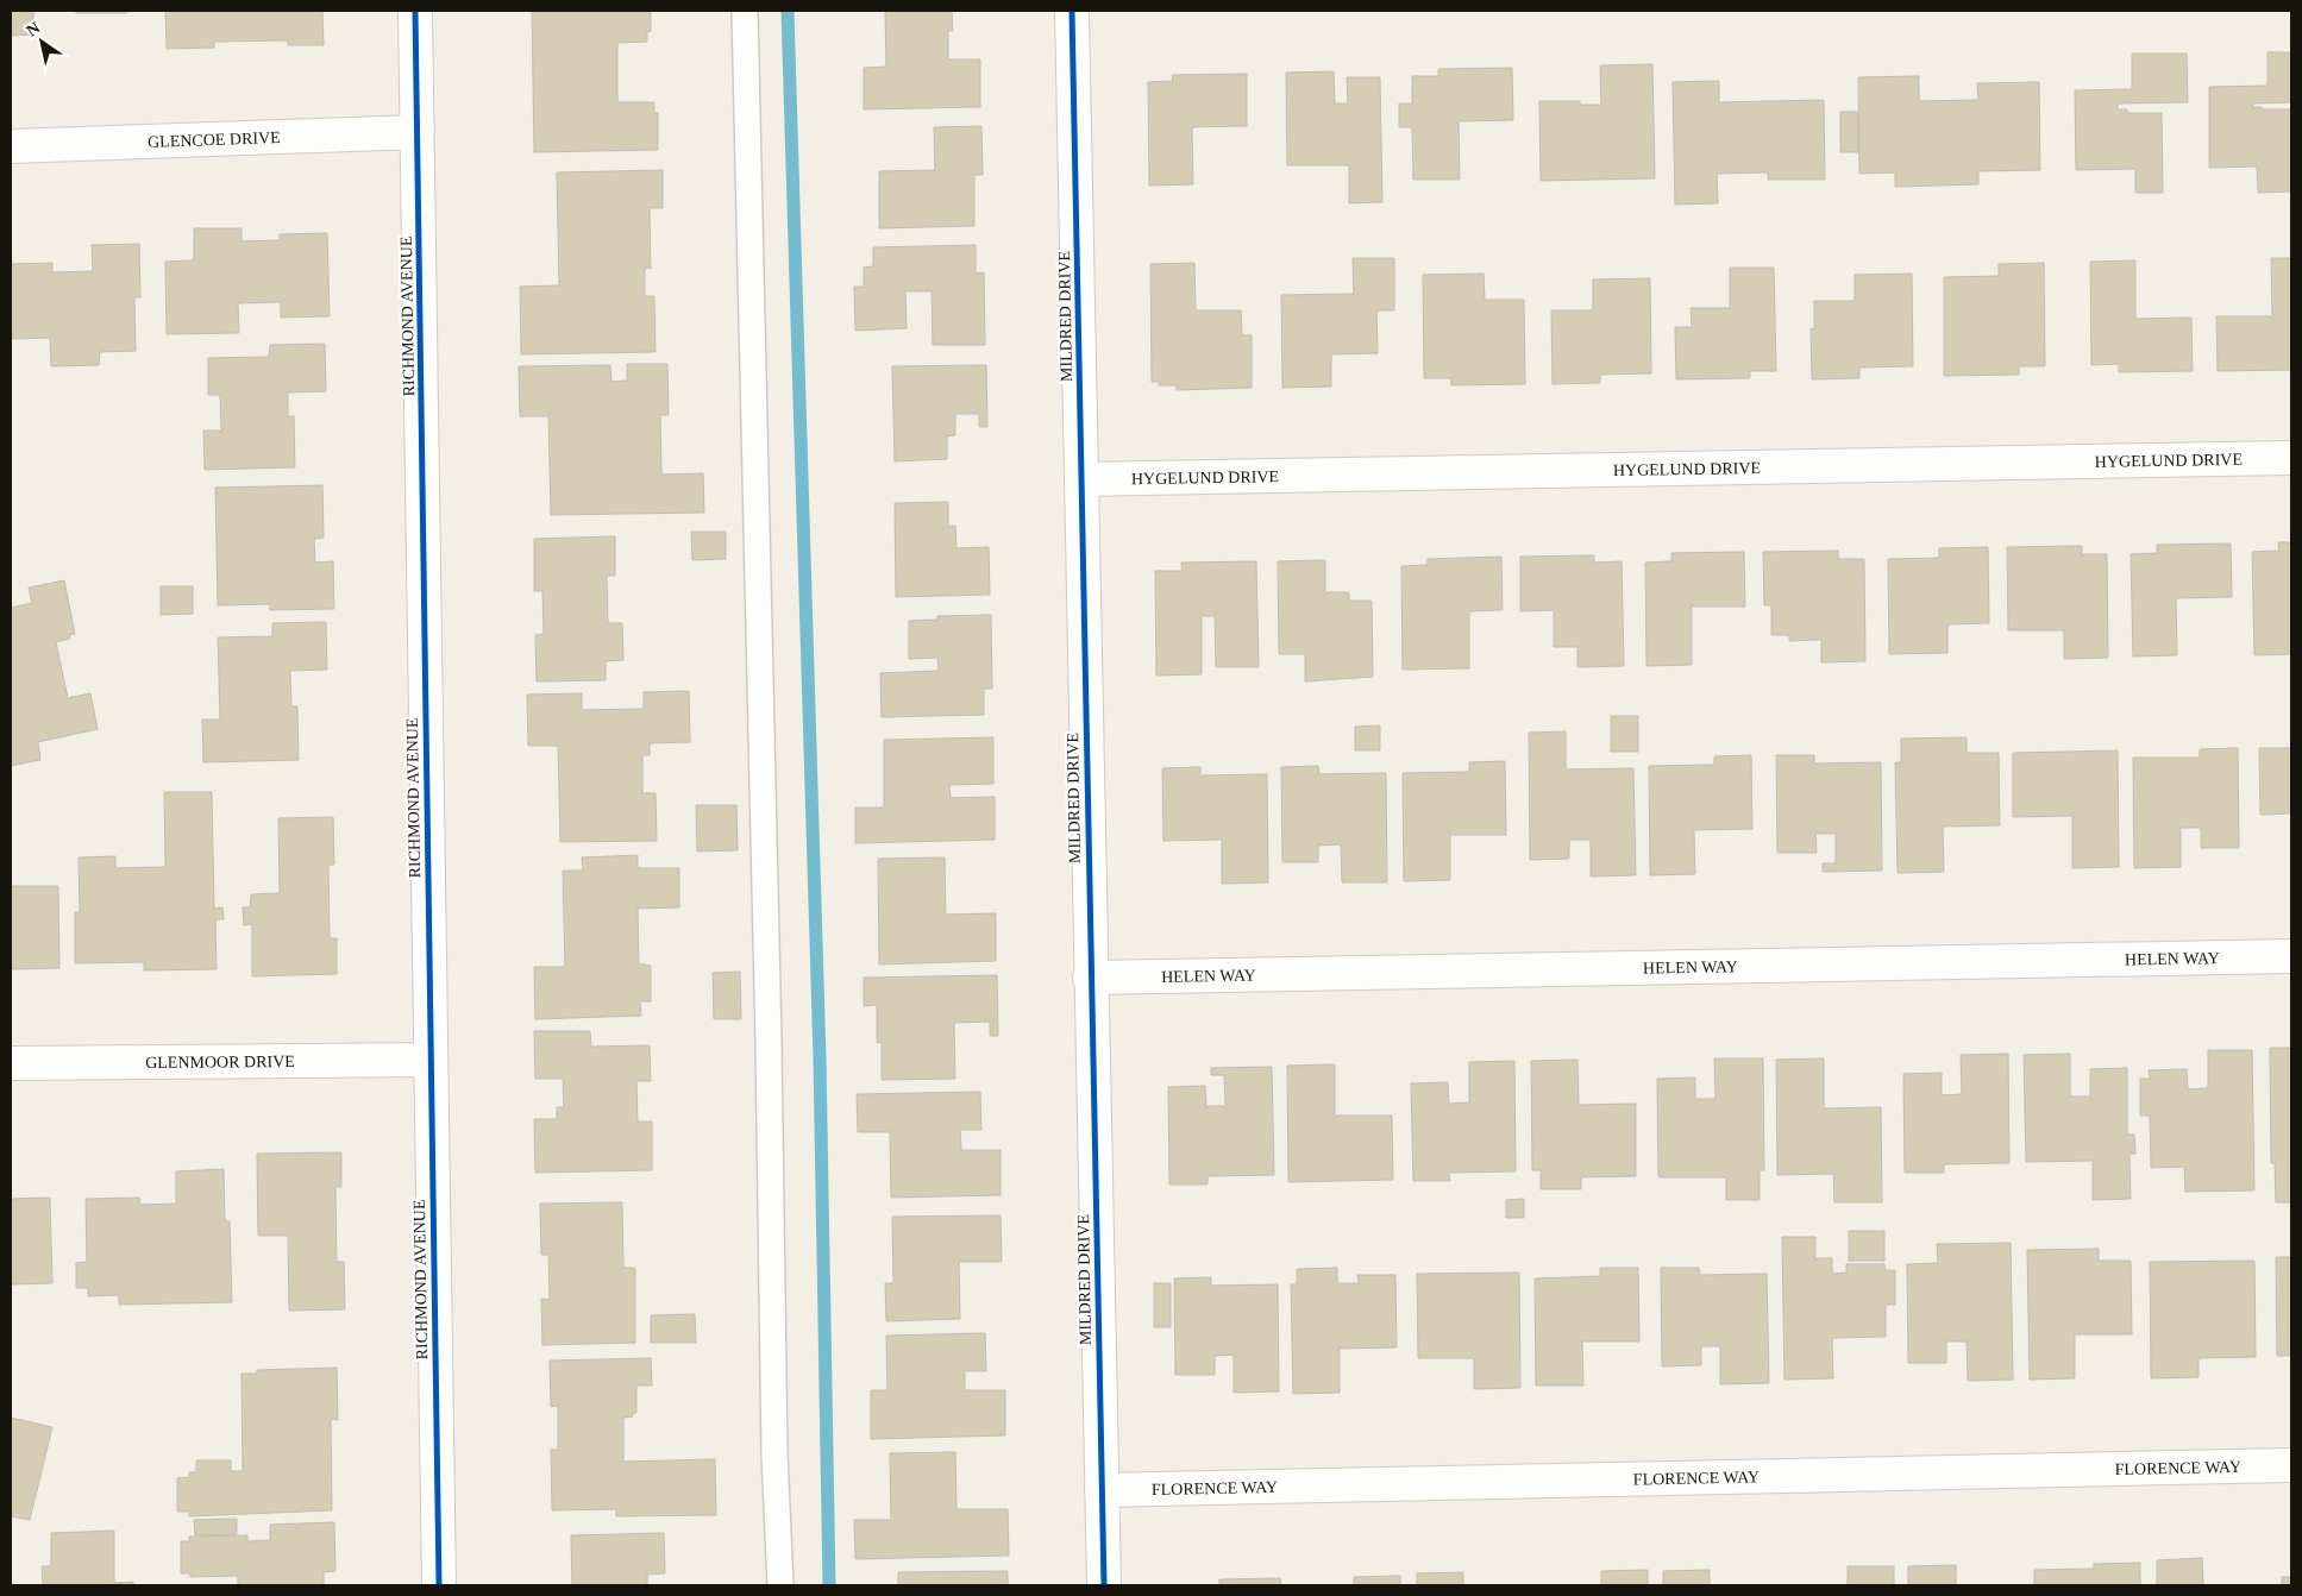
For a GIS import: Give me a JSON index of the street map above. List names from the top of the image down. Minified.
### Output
{"streets":{"street":["GLENCOE DRIVE","RICHMOND AVENUE","MILDRED DRIVE","HYGELUND DRIVE","HELEN WAY","GLENMOOR DRIVE","FLORENCE WAY"]},"crossings":[["GLENCOE DRIVE","RICHMOND AVENUE"],["RICHMOND AVENUE","GLENMOOR DRIVE"],["MILDRED DRIVE","HYGELUND DRIVE"],["MILDRED DRIVE","HELEN WAY"],["MILDRED DRIVE","FLORENCE WAY"]],"north":"top left"}
